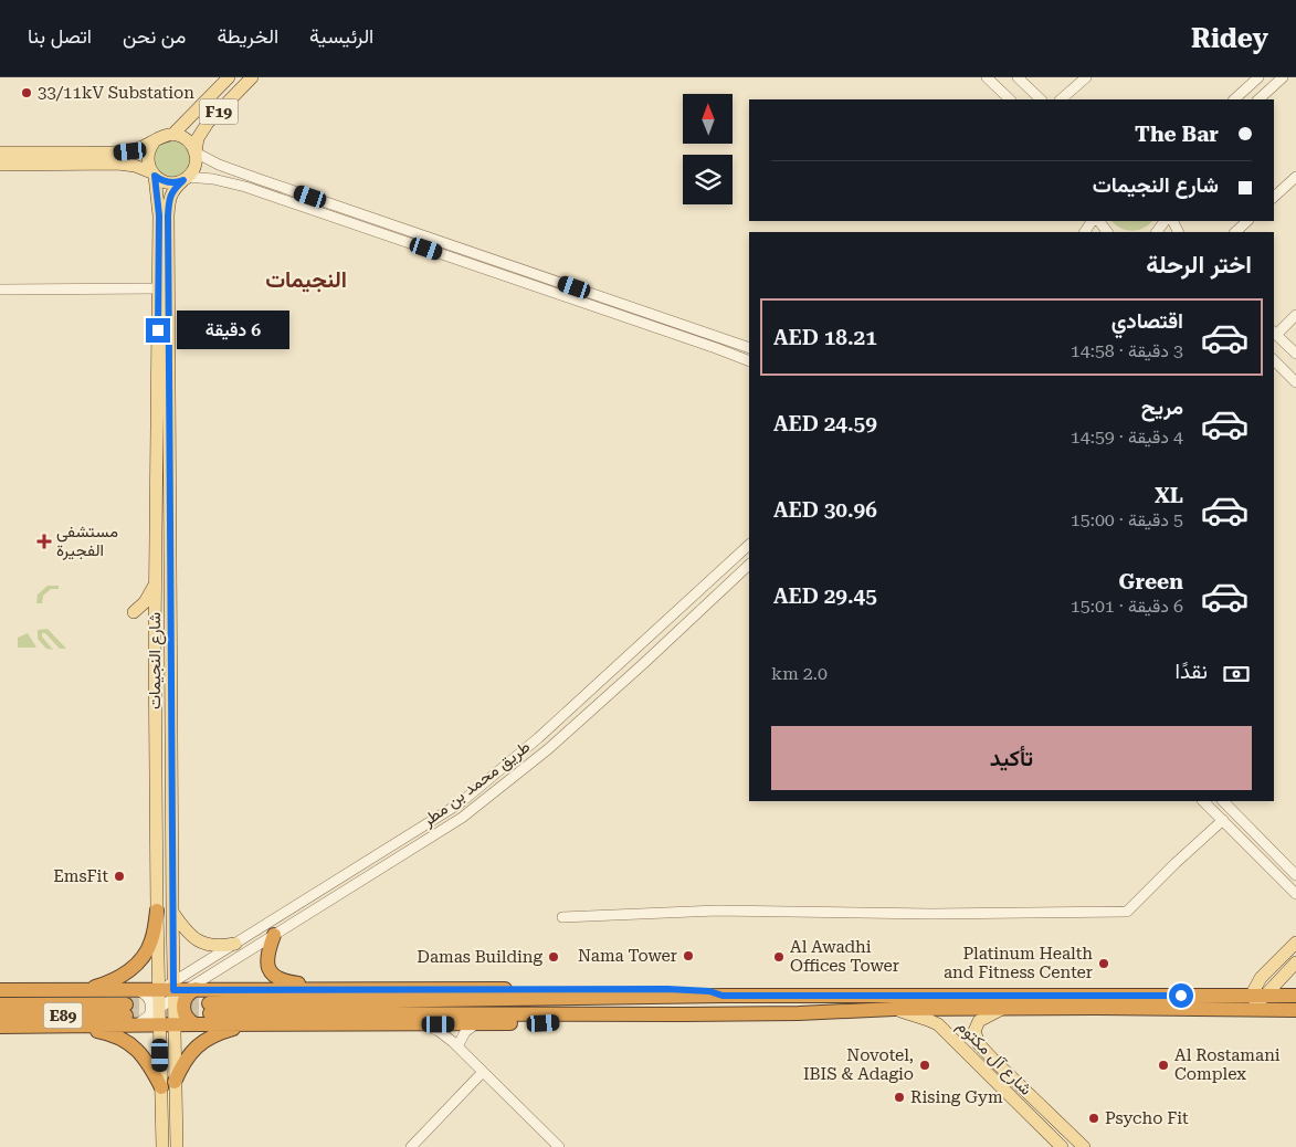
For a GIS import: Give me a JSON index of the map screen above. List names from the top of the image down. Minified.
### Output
{"streets":{"highway":["E89"],"main road":["F19","شارع النجيمات","شارع آل مكتوم"],"street":["طريق محمد بن مطر"]},"crossings":[["F19","شارع النجيمات"],["شارع النجيمات","طريق محمد بن مطر"]],"districts":["النجيمات"],"places":{"other":["33/11kV Substation","EmsFit","Nama Tower","Damas Building","Al Awadhi Offices Tower","Platinum Health and Fitness Center","Novotel, IBIS & Adagio","Al Rostamani Complex","Rising Gym","Psycho Fit"],"health":["مستشفى الفجيرة"]},"north":"top","page":{"header":"Ridey","nav":["الرئيسية","الخريطة","من نحن","اتصل بنا"],"banner":["The Bar","شارع النجيمات"],"heading":"اختر الرحلة","list":[{"name":"اقتصادي","note":"3 دقيقة · 14:58","value":"AED 18.21"},{"name":"مريح","note":"4 دقيقة · 14:59","value":"AED 24.59"},{"name":"XL","note":"5 دقيقة · 15:00","value":"AED 30.96"},{"name":"Green","note":"6 دقيقة · 15:01","value":"AED 29.45"}],"bubble":"6 دقيقة","pay":["نقدًا","2.0 km"],"buttons":"تأكيد"}}
